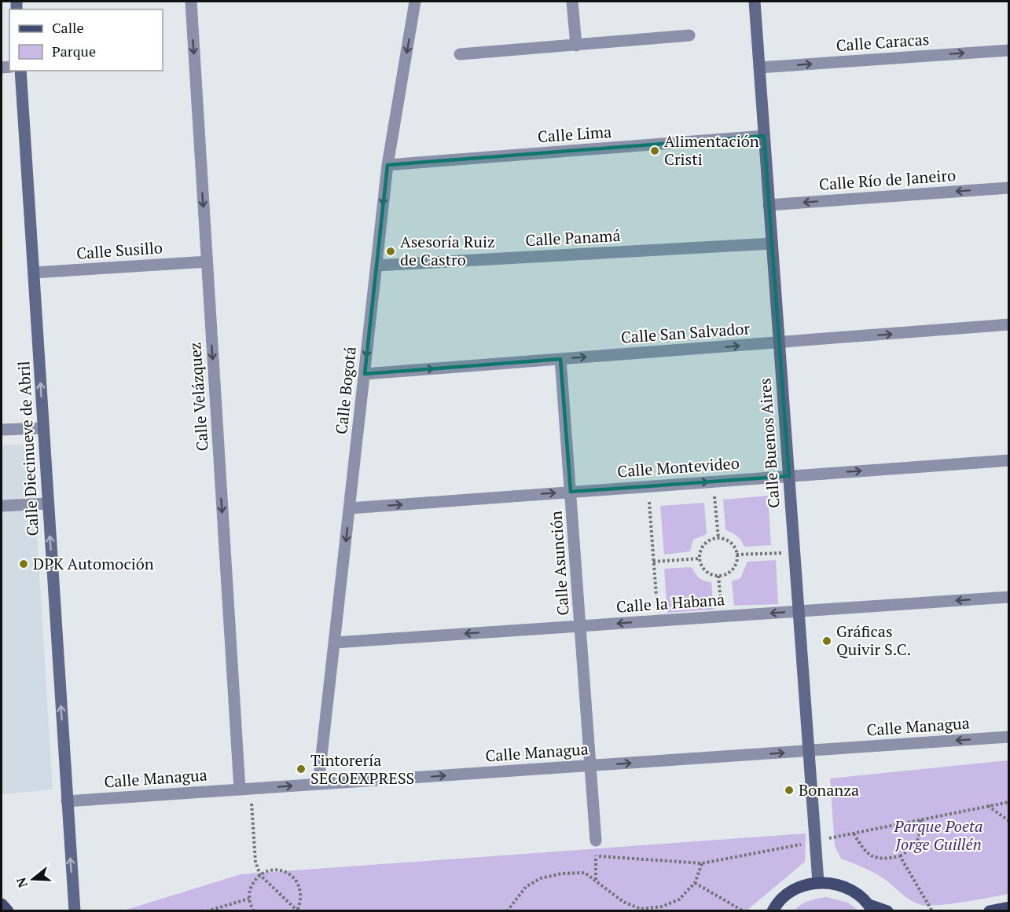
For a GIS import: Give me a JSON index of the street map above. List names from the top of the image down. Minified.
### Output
{"streets":{"street":["Calle Caracas","Calle Lima","Calle Río de Janeiro","Calle Panamá","Calle Susillo","Calle San Salvador","Calle Bogotá","Calle Velázquez","Calle Buenos Aires","Calle Diecinueve de Abril","Calle Montevideo","Calle Asunción","Calle la Habana","Calle Managua"]},"crossings":[["Calle Caracas","Calle Buenos Aires"],["Calle Lima","Calle Bogotá"],["Calle Lima","Calle Buenos Aires"],["Calle Río de Janeiro","Calle Buenos Aires"],["Calle Panamá","Calle Bogotá"],["Calle Panamá","Calle Buenos Aires"],["Calle Susillo","Calle Velázquez"],["Calle Susillo","Calle Diecinueve de Abril"],["Calle San Salvador","Calle Bogotá"],["Calle San Salvador","Calle Buenos Aires"],["Calle San Salvador","Calle Asunción"],["Calle Bogotá","Calle Montevideo"],["Calle Bogotá","Calle la Habana"],["Calle Bogotá","Calle Managua"],["Calle Velázquez","Calle Managua"],["Calle Buenos Aires","Calle Montevideo"],["Calle Buenos Aires","Calle la Habana"],["Calle Buenos Aires","Calle Managua"],["Calle Diecinueve de Abril","Calle Managua"],["Calle Montevideo","Calle Asunción"],["Calle Asunción","Calle la Habana"],["Calle Asunción","Calle Managua"]],"one_way":["Calle Caracas","Calle Río de Janeiro","Calle San Salvador","Calle Bogotá","Calle Velázquez","Calle Diecinueve de Abril","Calle Montevideo","Calle la Habana"],"parks":["Parque Poeta Jorge Guillén"],"places":["Alimentación Cristi","Asesoría Ruiz de Castro","DPK Automoción","Gráficas Quivir S.C.","Tintorería SECOEXPRESS","Bonanza"],"legend":["Calle","Parque"],"north":"left"}
